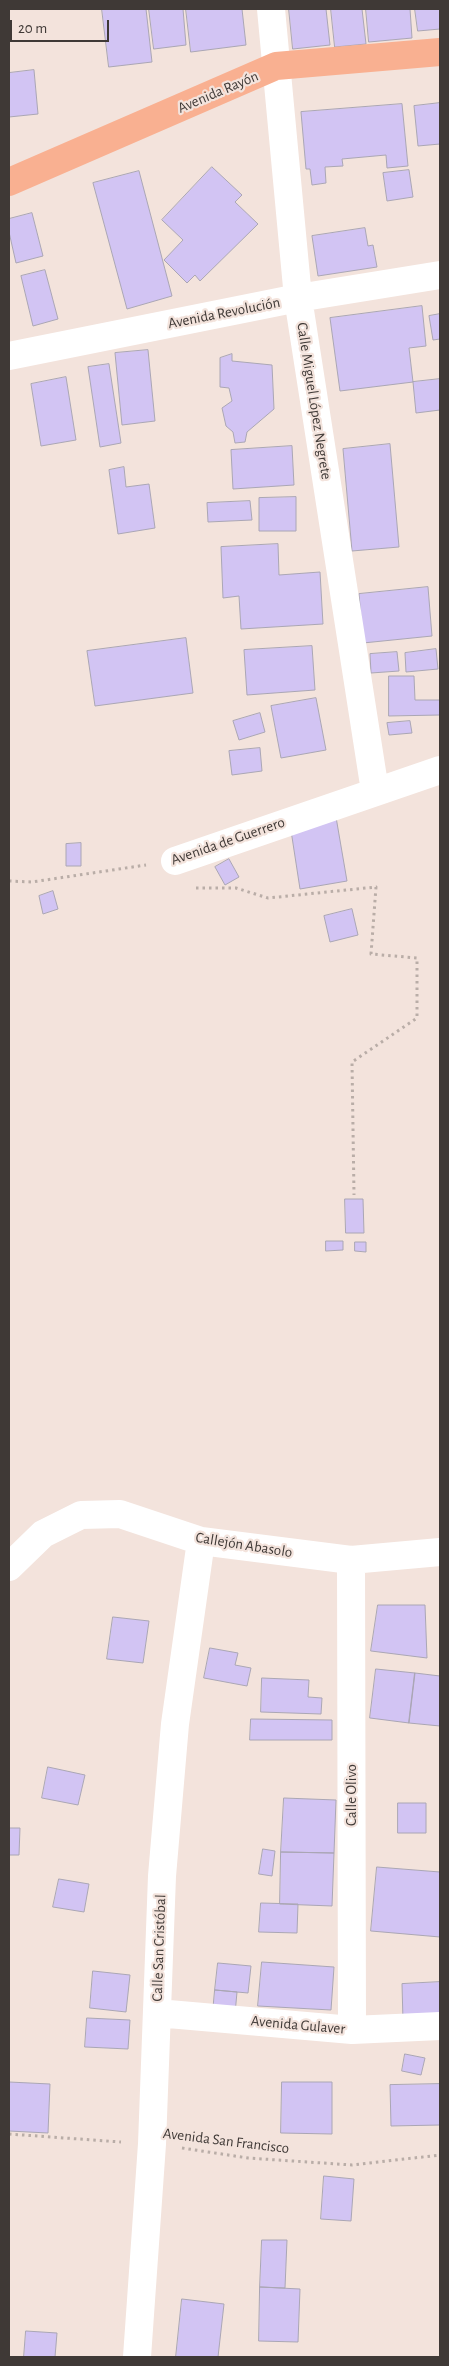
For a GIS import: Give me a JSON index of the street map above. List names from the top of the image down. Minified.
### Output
{"streets":{"main road":["Avenida Rayón"],"street":["Avenida Revolución","Calle Miguel López Negrete","Avenida de Guerrero","Callejón Abasolo","Calle Olivo","Calle San Cristóbal","Avenida Gulaver"],"path":["Avenida San Francisco"]},"crossings":[["Avenida Rayón","Calle Miguel López Negrete"],["Avenida Revolución","Calle Miguel López Negrete"],["Calle Miguel López Negrete","Avenida de Guerrero"],["Callejón Abasolo","Calle Olivo"],["Callejón Abasolo","Calle San Cristóbal"],["Calle Olivo","Avenida Gulaver"],["Calle San Cristóbal","Avenida Gulaver"],["Calle San Cristóbal","Avenida San Francisco"]],"scale_bar":"20 m"}
